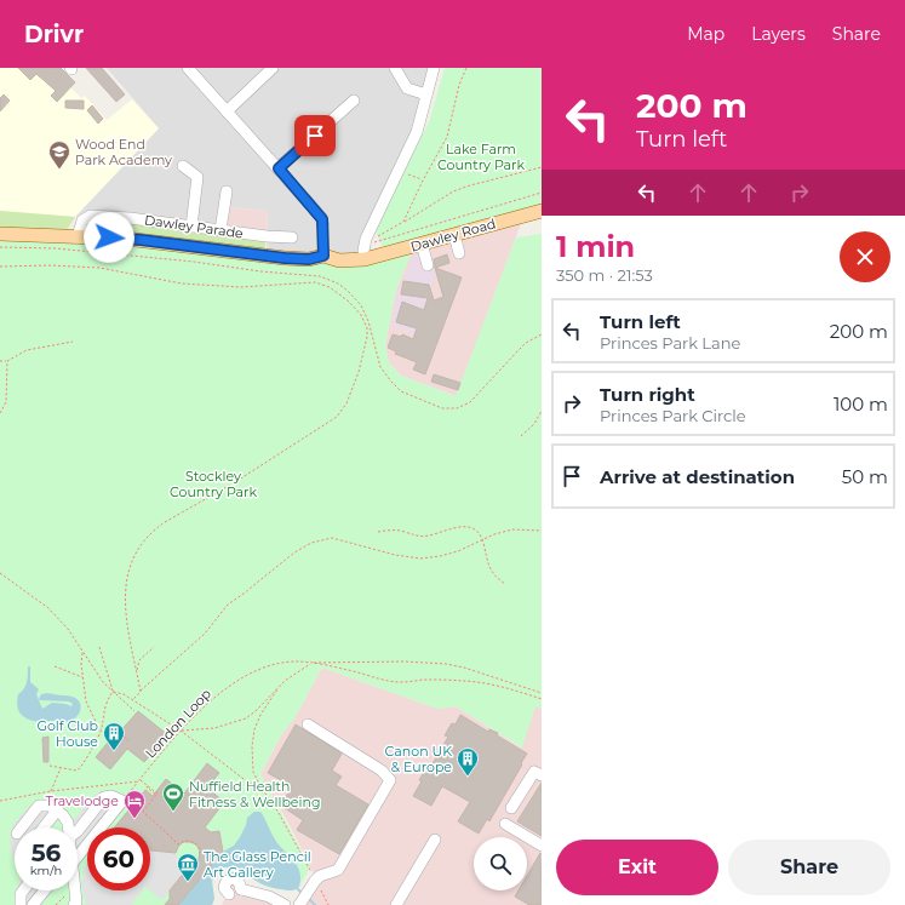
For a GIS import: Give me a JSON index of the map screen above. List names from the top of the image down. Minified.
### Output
{"streets":{"main road":["Dawley Road"],"street":["Dawley Parade"],"path":["London Loop"]},"crossings":[["Dawley Parade","Dawley Road"]],"parks":["Lake Farm Country Park","Stockley Country Park"],"places":{"school or university":["Wood End Park Academy"],"building":["Golf Club House","Canon UK & Europe"],"sports":["Nuffield Health Fitness & Wellbeing"],"hotel":["Travelodge"],"museum":["The Glass Pencil Art Gallery"]},"page":{"header":"Drivr","nav":["Map","Layers","Share"],"turn":["200 m","Turn left"],"heading":["1 min","350 m · 21:53"],"list":[{"name":"Turn left","note":"Princes Park Lane","value":"200 m"},{"name":"Turn right","note":"Princes Park Circle","value":"100 m"},{"name":"Arrive at destination","value":"50 m"}],"speed":"56 km/h","limit":"60","buttons":["Exit","Share"]}}
